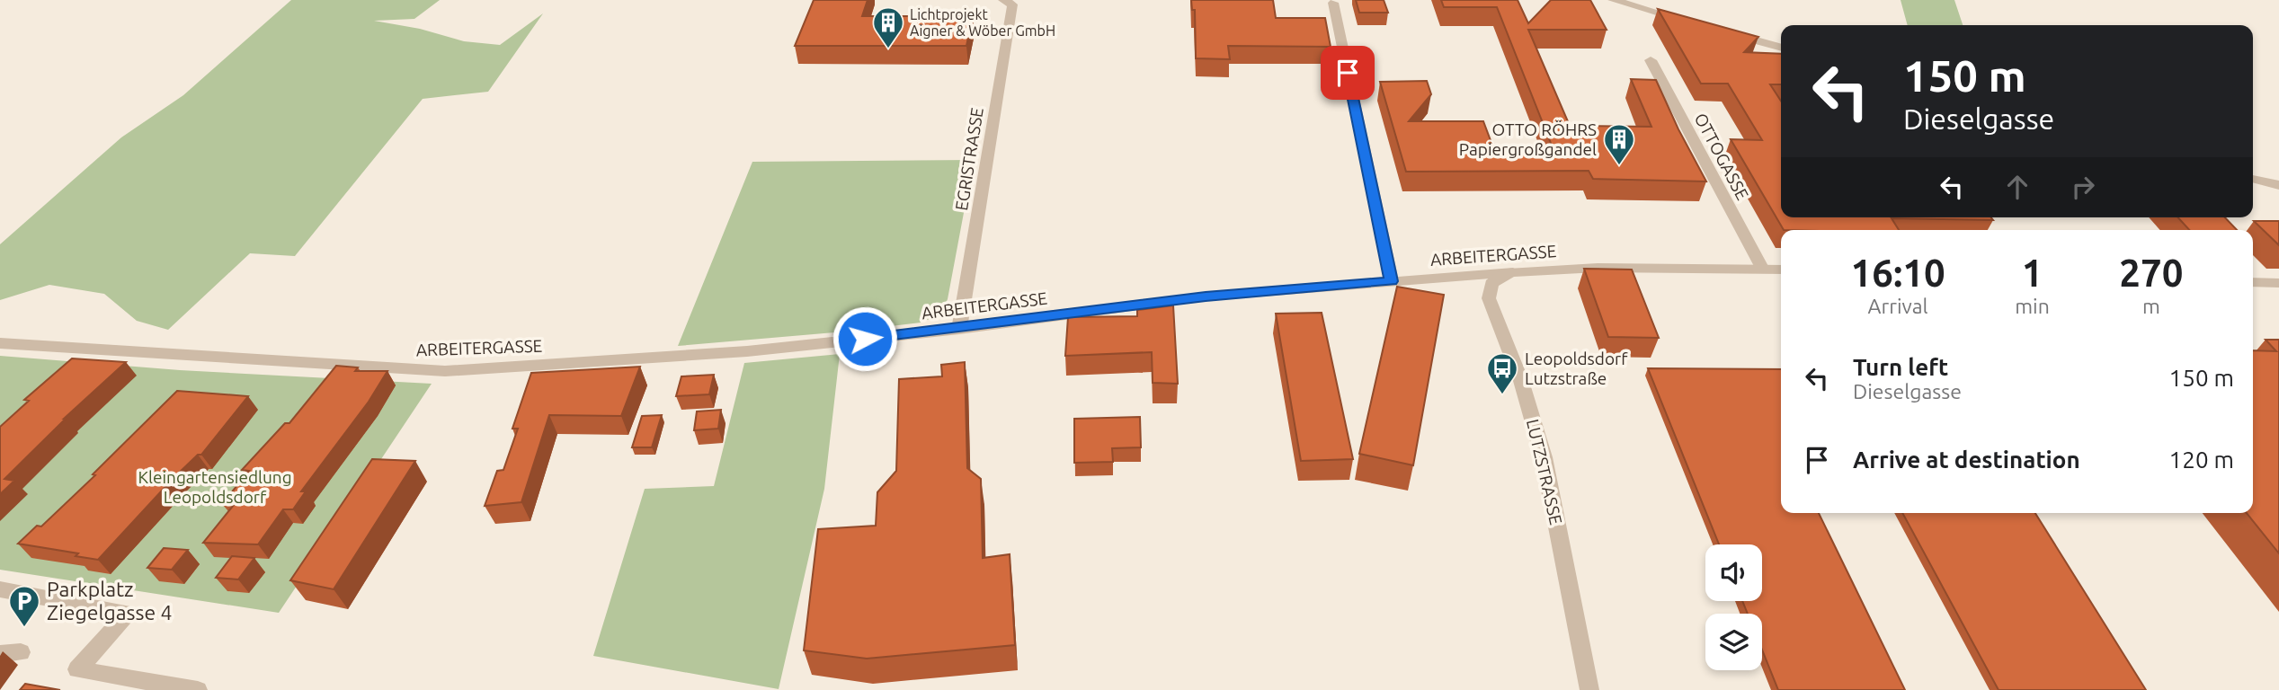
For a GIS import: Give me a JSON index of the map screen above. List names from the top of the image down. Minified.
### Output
{"streets":{"street":["OTTOGASSE","EGRISTRASSE","ARBEITERGASSE","LUTZSTRASSE"]},"crossings":[["OTTOGASSE","ARBEITERGASSE"],["EGRISTRASSE","ARBEITERGASSE"],["ARBEITERGASSE","LUTZSTRASSE"]],"parks":["Kleingartensiedlung Leopoldsdorf"],"places":{"building":["Lichtprojekt Aigner & Wöber GmbH","OTTO RÖHRS Papiergroßgandel"],"bus stop":["Leopoldsdorf Lutzstraße"],"parking":["Parkplatz Ziegelgasse 4"]},"page":{"turn":["150 m","Dieselgasse"],"eta":["16:10","Arrival","1","min","270","m"],"list":[{"name":"Turn left","note":"Dieselgasse","value":"150 m"},{"name":"Arrive at destination","value":"120 m"}]}}
